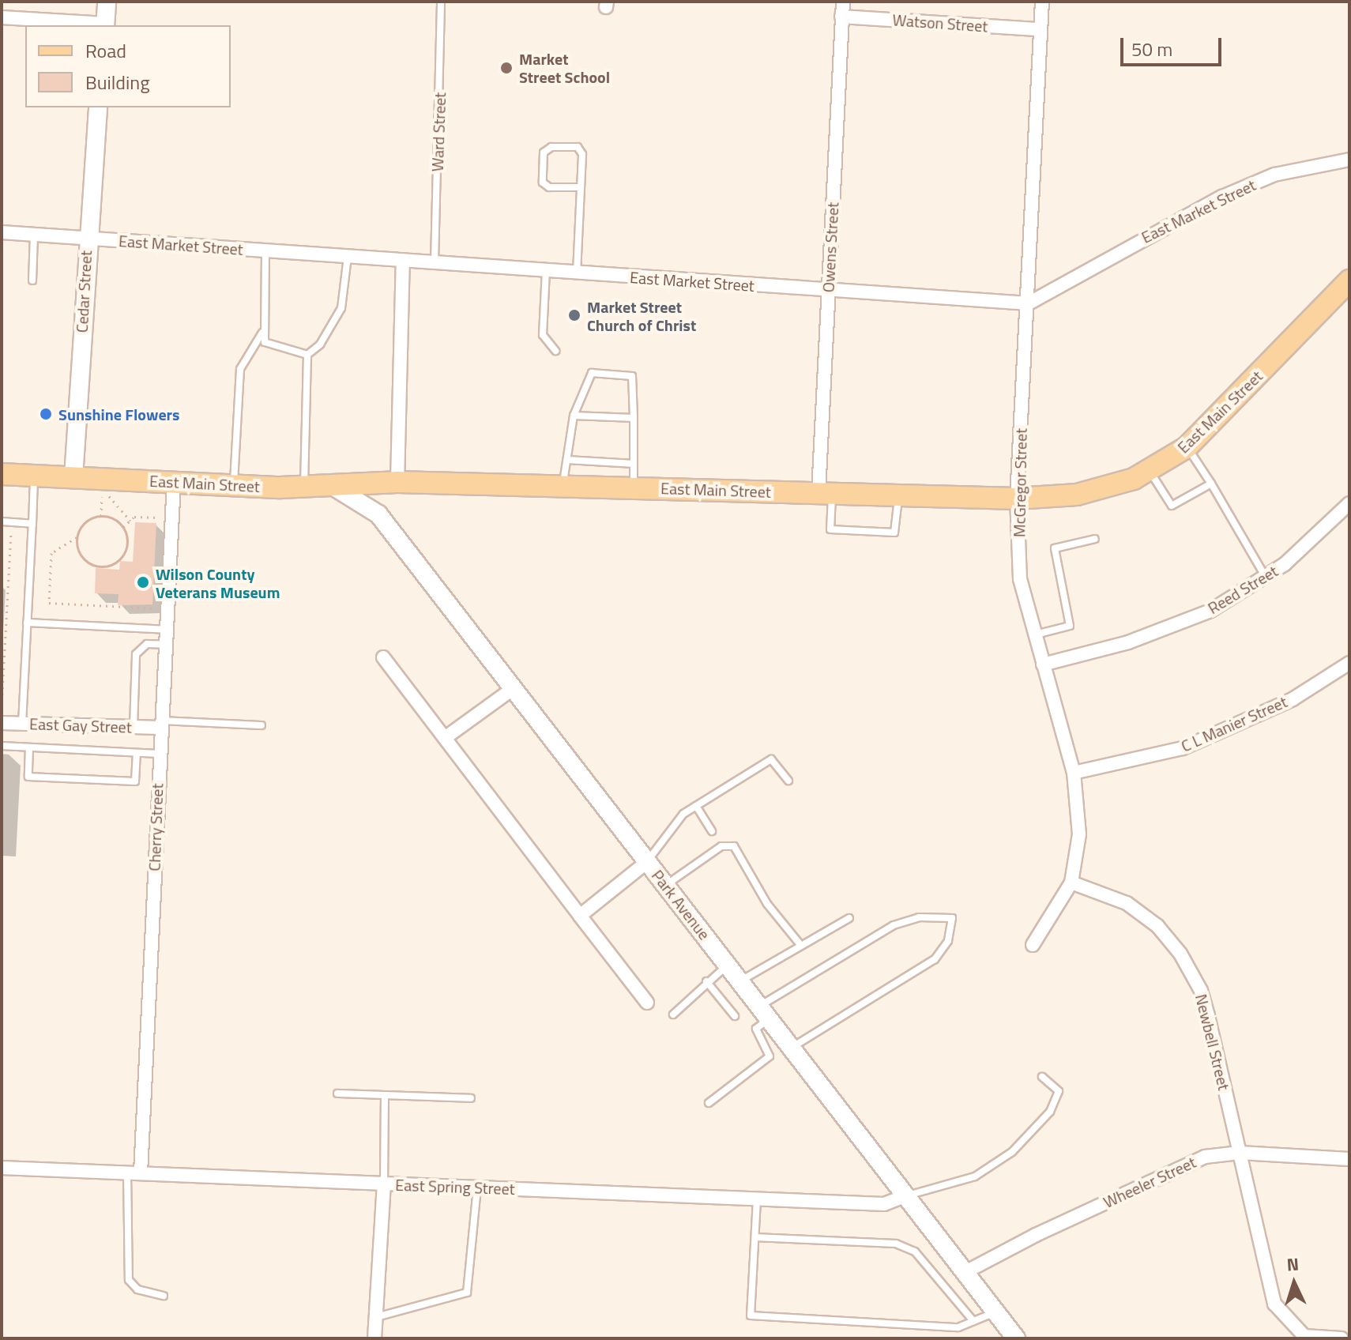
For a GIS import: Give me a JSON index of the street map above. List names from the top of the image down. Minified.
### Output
{"streets":{"main road":["East Main Street"],"street":["Watson Street","East Market Street","Owens Street","Cedar Street","McGregor Street","Reed Street","C L Manier Street","East Gay Street","Cherry Street","Park Avenue","Newbell Street","Wheeler Street","East Spring Street"],"lane":["Ward Street"]},"crossings":[["Watson Street","Owens Street"],["Watson Street","McGregor Street"],["Ward Street","East Market Street"],["East Market Street","Owens Street"],["East Market Street","Cedar Street"],["East Market Street","McGregor Street"],["Owens Street","East Main Street"],["Cedar Street","East Main Street"],["East Main Street","McGregor Street"],["East Main Street","Cherry Street"],["East Main Street","Park Avenue"],["McGregor Street","Reed Street"],["McGregor Street","C L Manier Street"],["McGregor Street","Newbell Street"],["East Gay Street","Cherry Street"],["Cherry Street","East Spring Street"],["Park Avenue","Wheeler Street"],["Park Avenue","East Spring Street"],["Newbell Street","Wheeler Street"]],"places":["Market Street School","Market Street Church of Christ","Sunshine Flowers","Wilson County Veterans Museum"],"legend":["Road","Building"],"scale_bar":"50 m","north":"top"}
